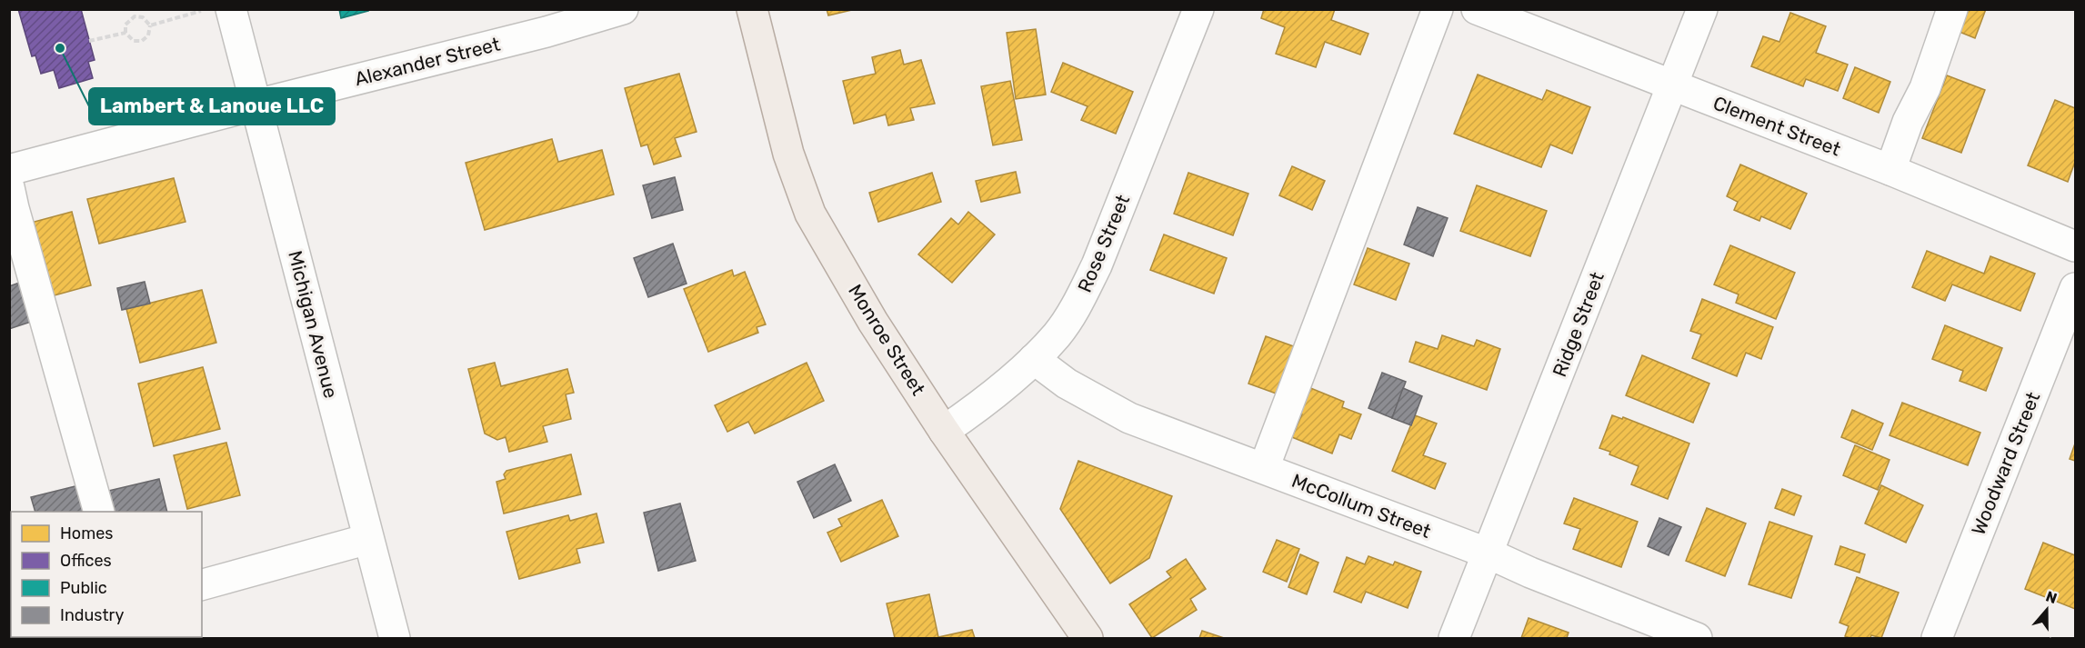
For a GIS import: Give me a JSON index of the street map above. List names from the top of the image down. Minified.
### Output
{"streets":{"main road":["Monroe Street"],"street":["Alexander Street","Clement Street","Rose Street","Michigan Avenue","Ridge Street","Woodward Street","McCollum Street"]},"crossings":[["Alexander Street","Michigan Avenue"],["Clement Street","Ridge Street"],["Rose Street","Monroe Street"],["Rose Street","McCollum Street"],["Ridge Street","McCollum Street"]],"places":["Lambert & Lanoue LLC"],"legend":["Homes","Offices","Public","Industry"],"north":"top"}
